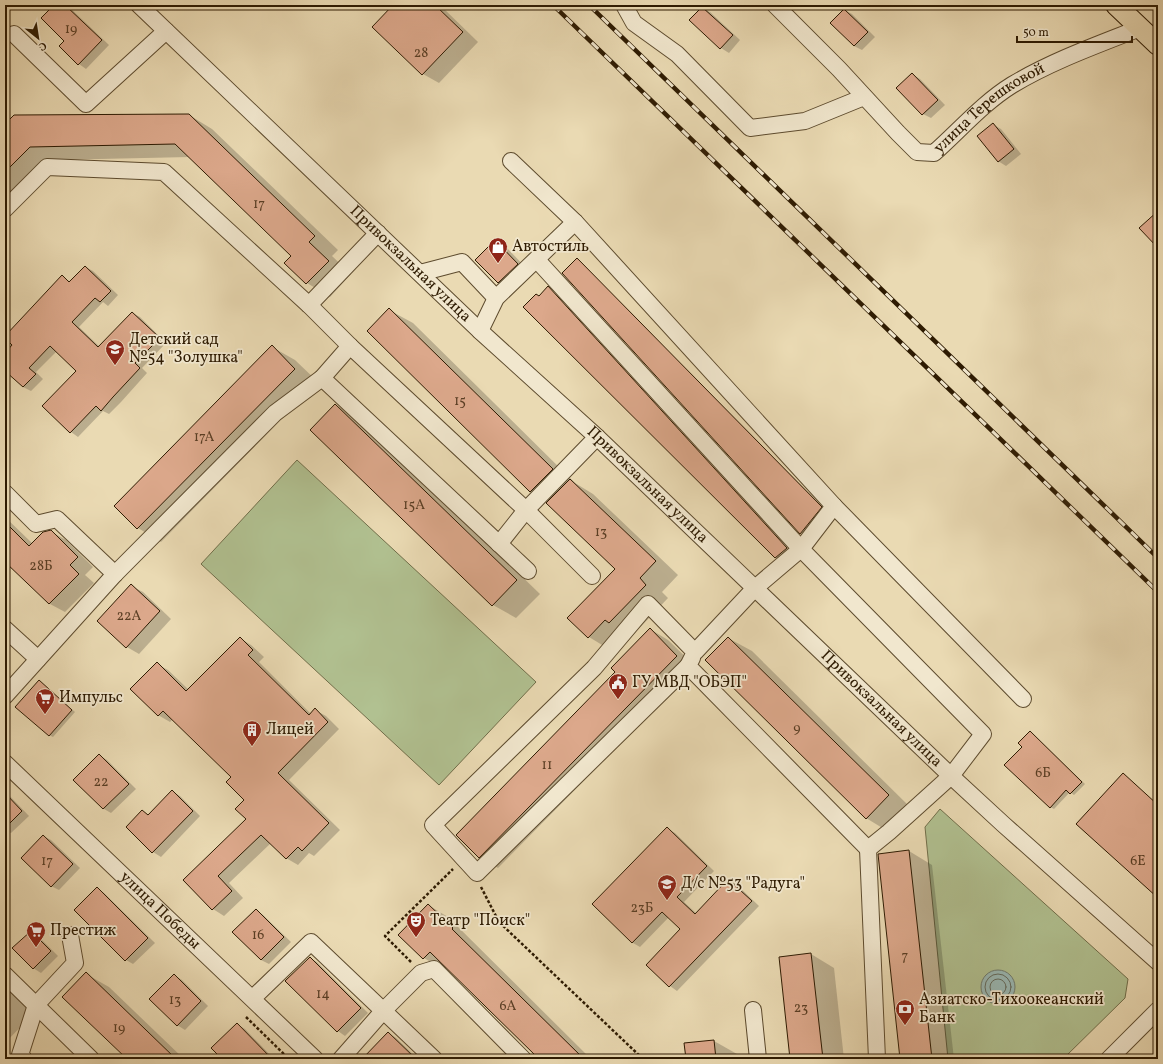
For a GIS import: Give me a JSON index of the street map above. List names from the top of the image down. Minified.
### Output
{"streets":{"street":["улица Терешковой","Привокзальная улица","улица Победы"]},"places":{"shop":["Автостиль"],"school or university":["Детский сад №54 \"Золушка\"","Д/с №53 \"Радуга\""],"public building":["ГУ МВД \"ОБЭП\""],"supermarket":["Импульс","Престиж"],"building":["Лицей"],"theatre":["Театр \"Поиск\""],"bank":["Азиатско-Тихоокеанский Банк"]},"house_numbers":["19","28","17","15","17А","15А","13","28Б","22А","9","11","6Б","22","17","6Е","23Б","16","7","14","13","6А","23","19"],"scale_bar":"50 m","north":"bottom right"}
